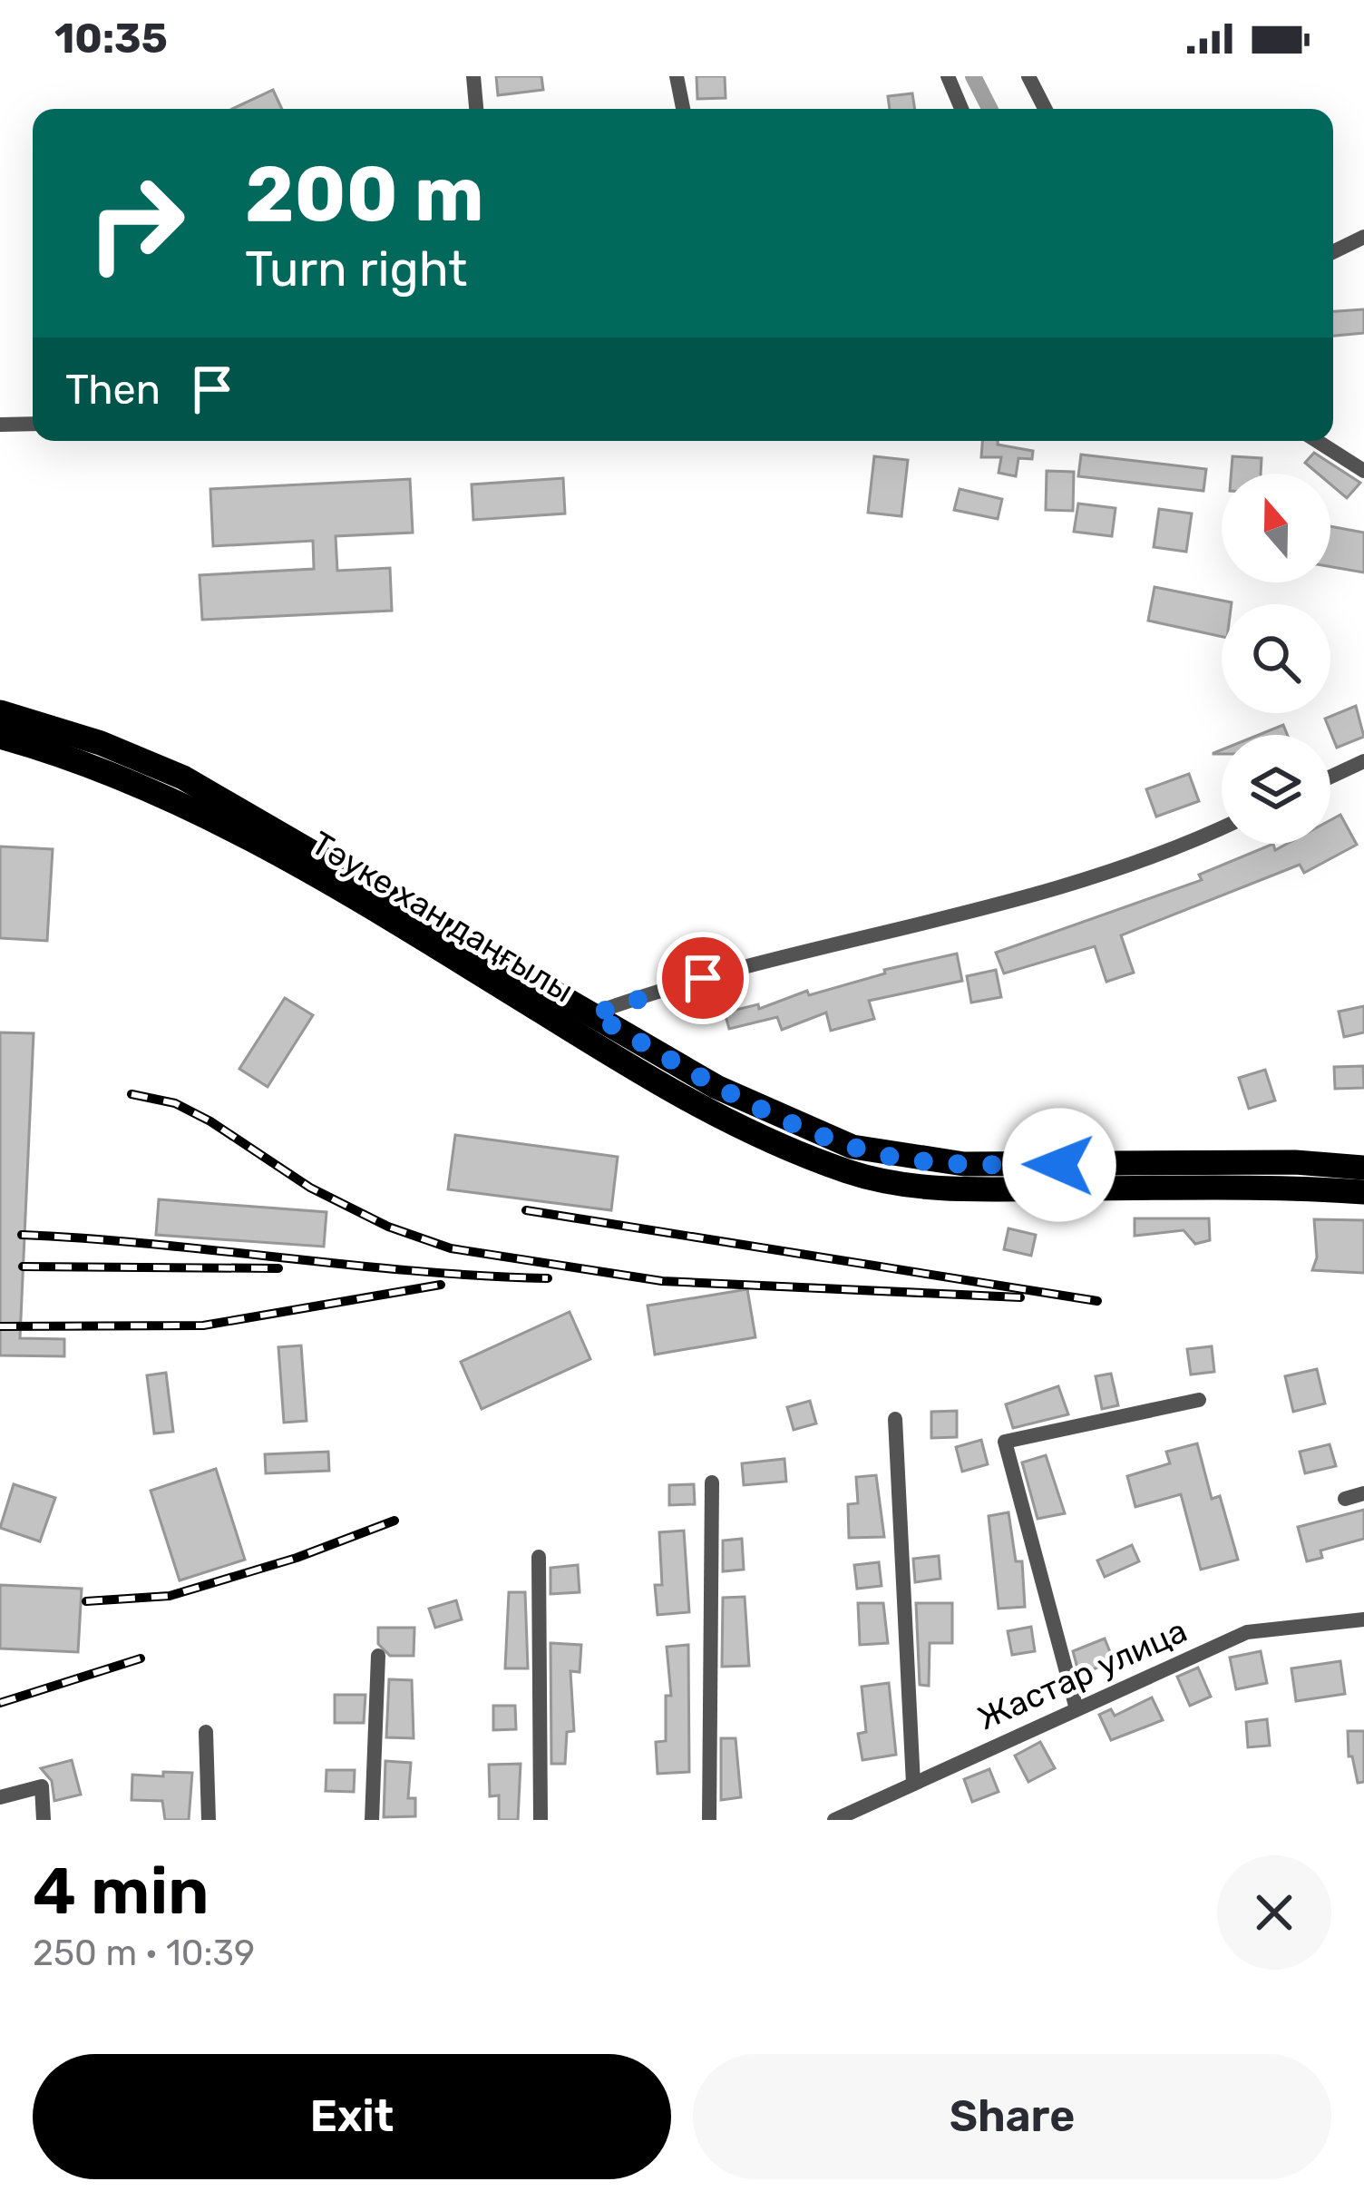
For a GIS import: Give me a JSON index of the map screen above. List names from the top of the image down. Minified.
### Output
{"streets":{"main road":["Тәуке хан даңғылы"],"street":["Жастар улица"]},"north":"top","page":{"status":"10:35","turn":["200 m","Turn right"],"then":"Then","heading":["4 min","250 m · 10:39"],"buttons":["Exit","Share"]}}
